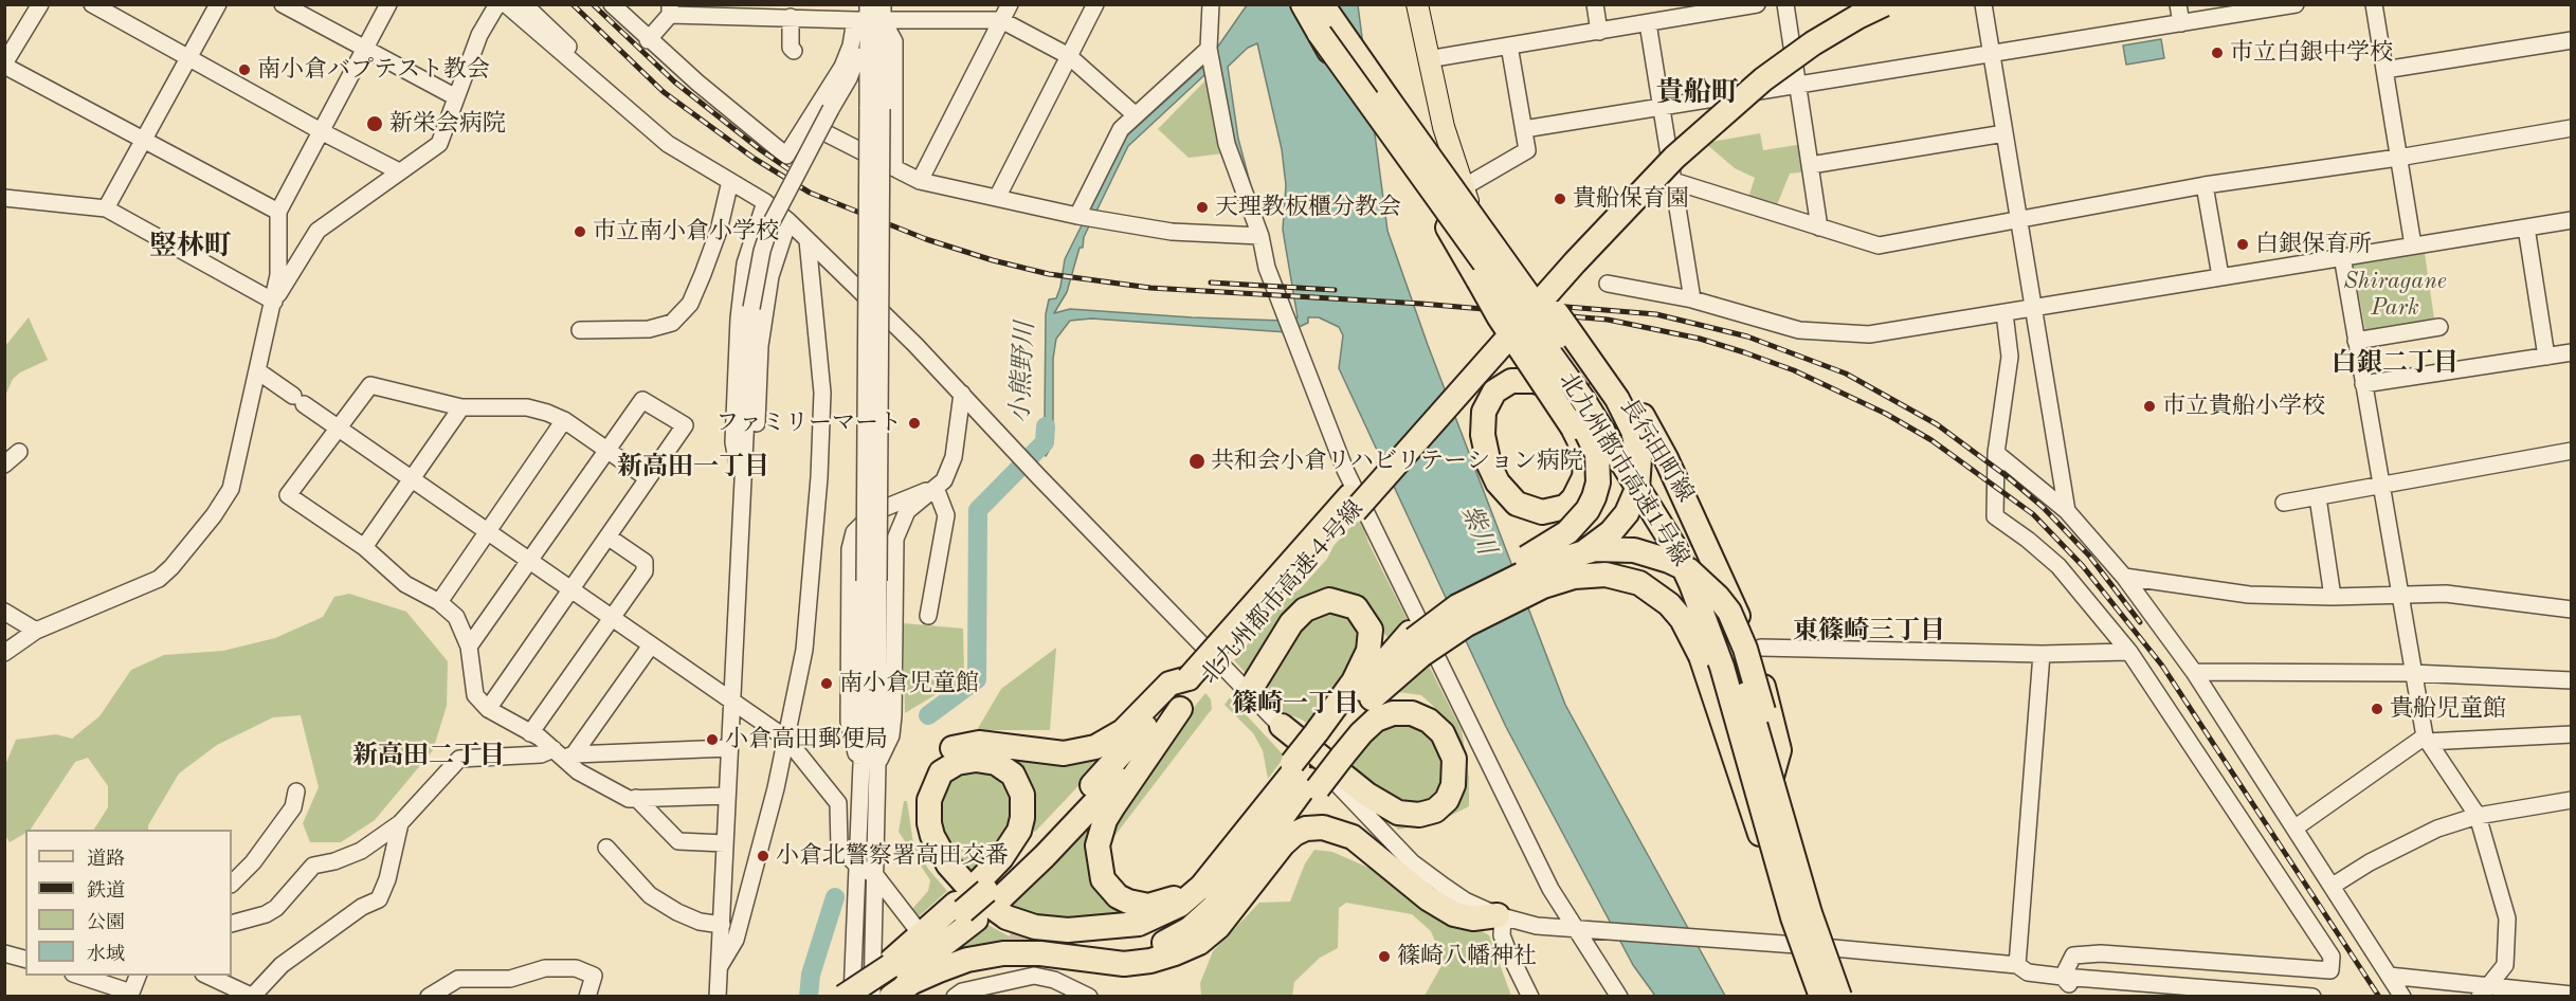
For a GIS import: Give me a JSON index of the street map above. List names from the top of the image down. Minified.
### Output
{"streets":{"highway":["北九州都市高速1号線","北九州都市高速４号線"],"main road":["長行田町線"]},"crossings":[["長行田町線","北九州都市高速1号線"]],"districts":["貴船町","竪林町","白銀二丁目","新高田一丁目","東篠崎三丁目","篠崎一丁目","新高田二丁目"],"water":["小熊野川","紫川"],"parks":["Shiragane Park"],"places":["市立白銀中学校","南小倉バプテスト教会","新栄会病院","貴船保育園","天理教板櫃分教会","市立南小倉小学校","白銀保育所","市立貴船小学校","ファミリーマート","共和会小倉リハビリテーション病院","南小倉児童館","貴船児童館","小倉高田郵便局","小倉北警察署高田交番","篠崎八幡神社"],"legend":["道路","鉄道","公園","水域"]}
